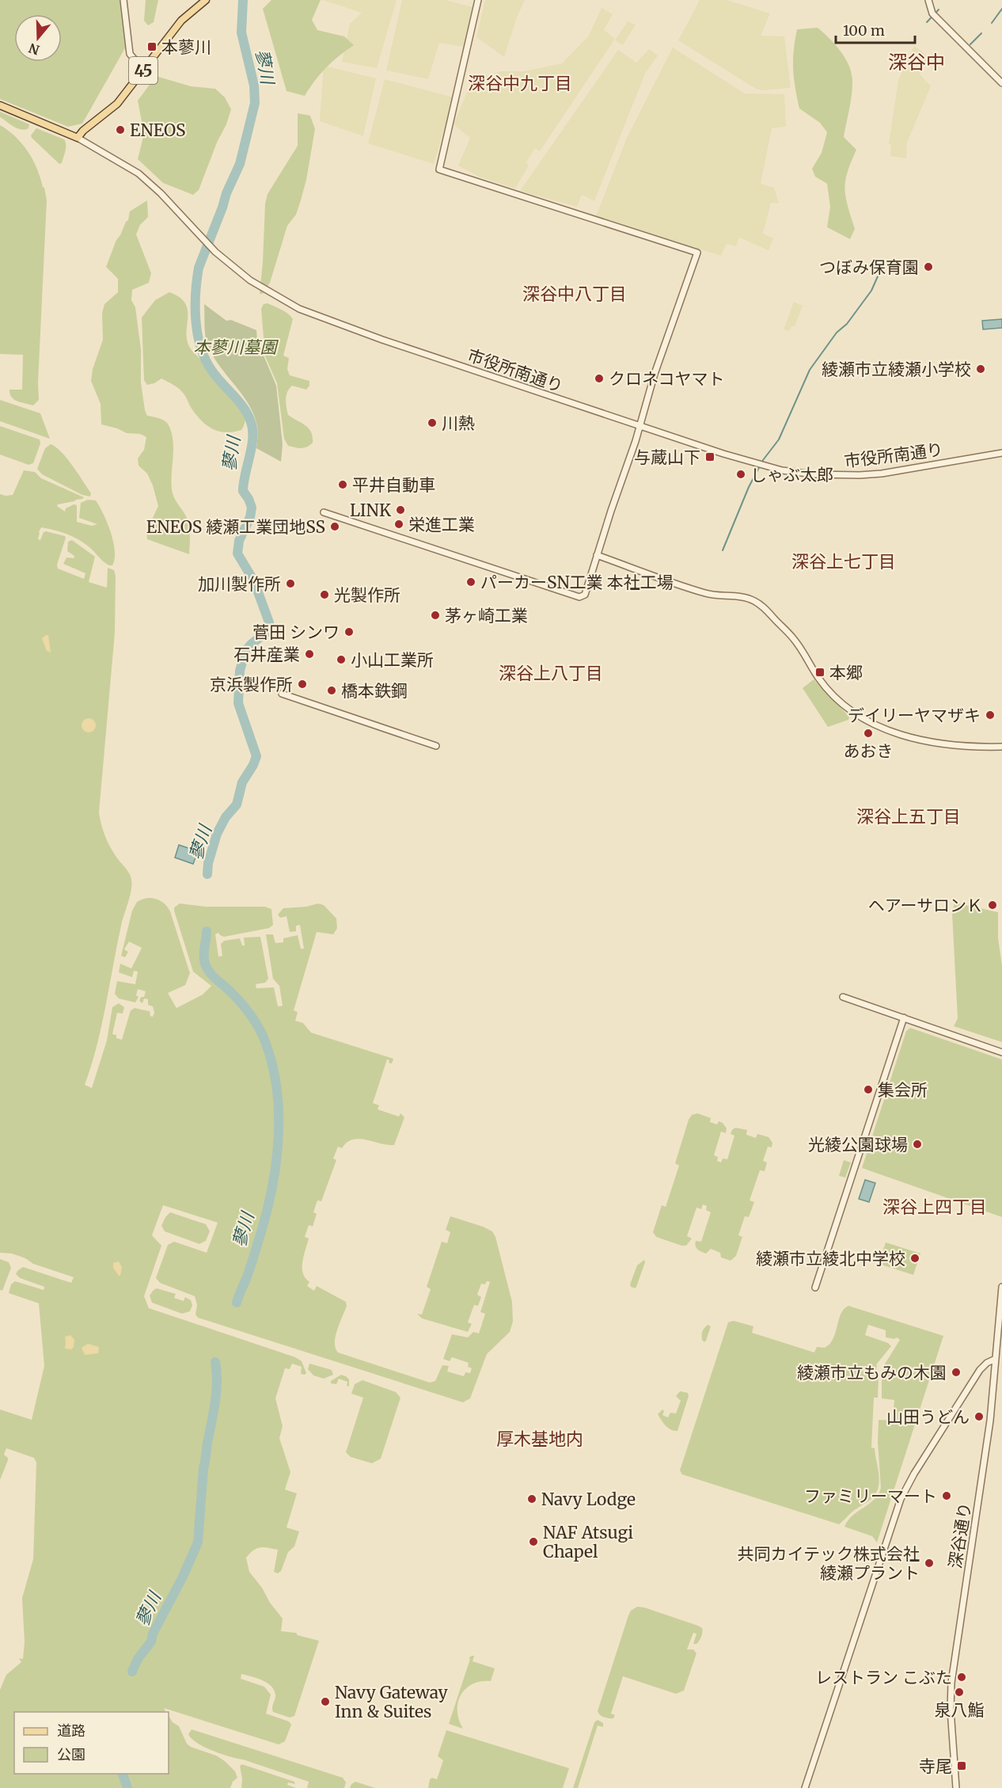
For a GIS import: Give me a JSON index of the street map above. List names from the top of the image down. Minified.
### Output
{"streets":{"main road":["45"],"street":["市役所南通り","深谷通り"]},"crossings":[["45","市役所南通り"]],"districts":["深谷中","深谷中九丁目","深谷中八丁目","深谷上七丁目","深谷上八丁目","深谷上五丁目","深谷上四丁目","厚木基地内"],"water":["蓼川"],"parks":["本蓼川墓園"],"places":{"transit":["本蓼川","与蔵山下","本郷","寺尾"],"other":["ENEOS","つぼみ保育園","綾瀬市立綾瀬小学校","クロネコヤマト","川熱","しゃぶ太郎","平井自動車","LINK","栄進工業","ENEOS 綾瀬工業団地SS","パーカーSN工業 本社工場","加川製作所","光製作所","茅ヶ崎工業","菅田 シンワ","石井産業","小山工業所","京浜製作所","橋本鉄鋼","デイリーヤマザキ","あおき","ヘアーサロンＫ","集会所","光綾公園球場","綾瀬市立綾北中学校","綾瀬市立もみの木園","山田うどん","ファミリーマート","Navy Lodge","NAF Atsugi Chapel","共同カイテック株式会社 綾瀬プラント","レストラン こぶた","泉八鮨","Navy Gateway Inn & Suites"]},"legend":["道路","公園"],"scale_bar":"100 m","north":"bottom"}
